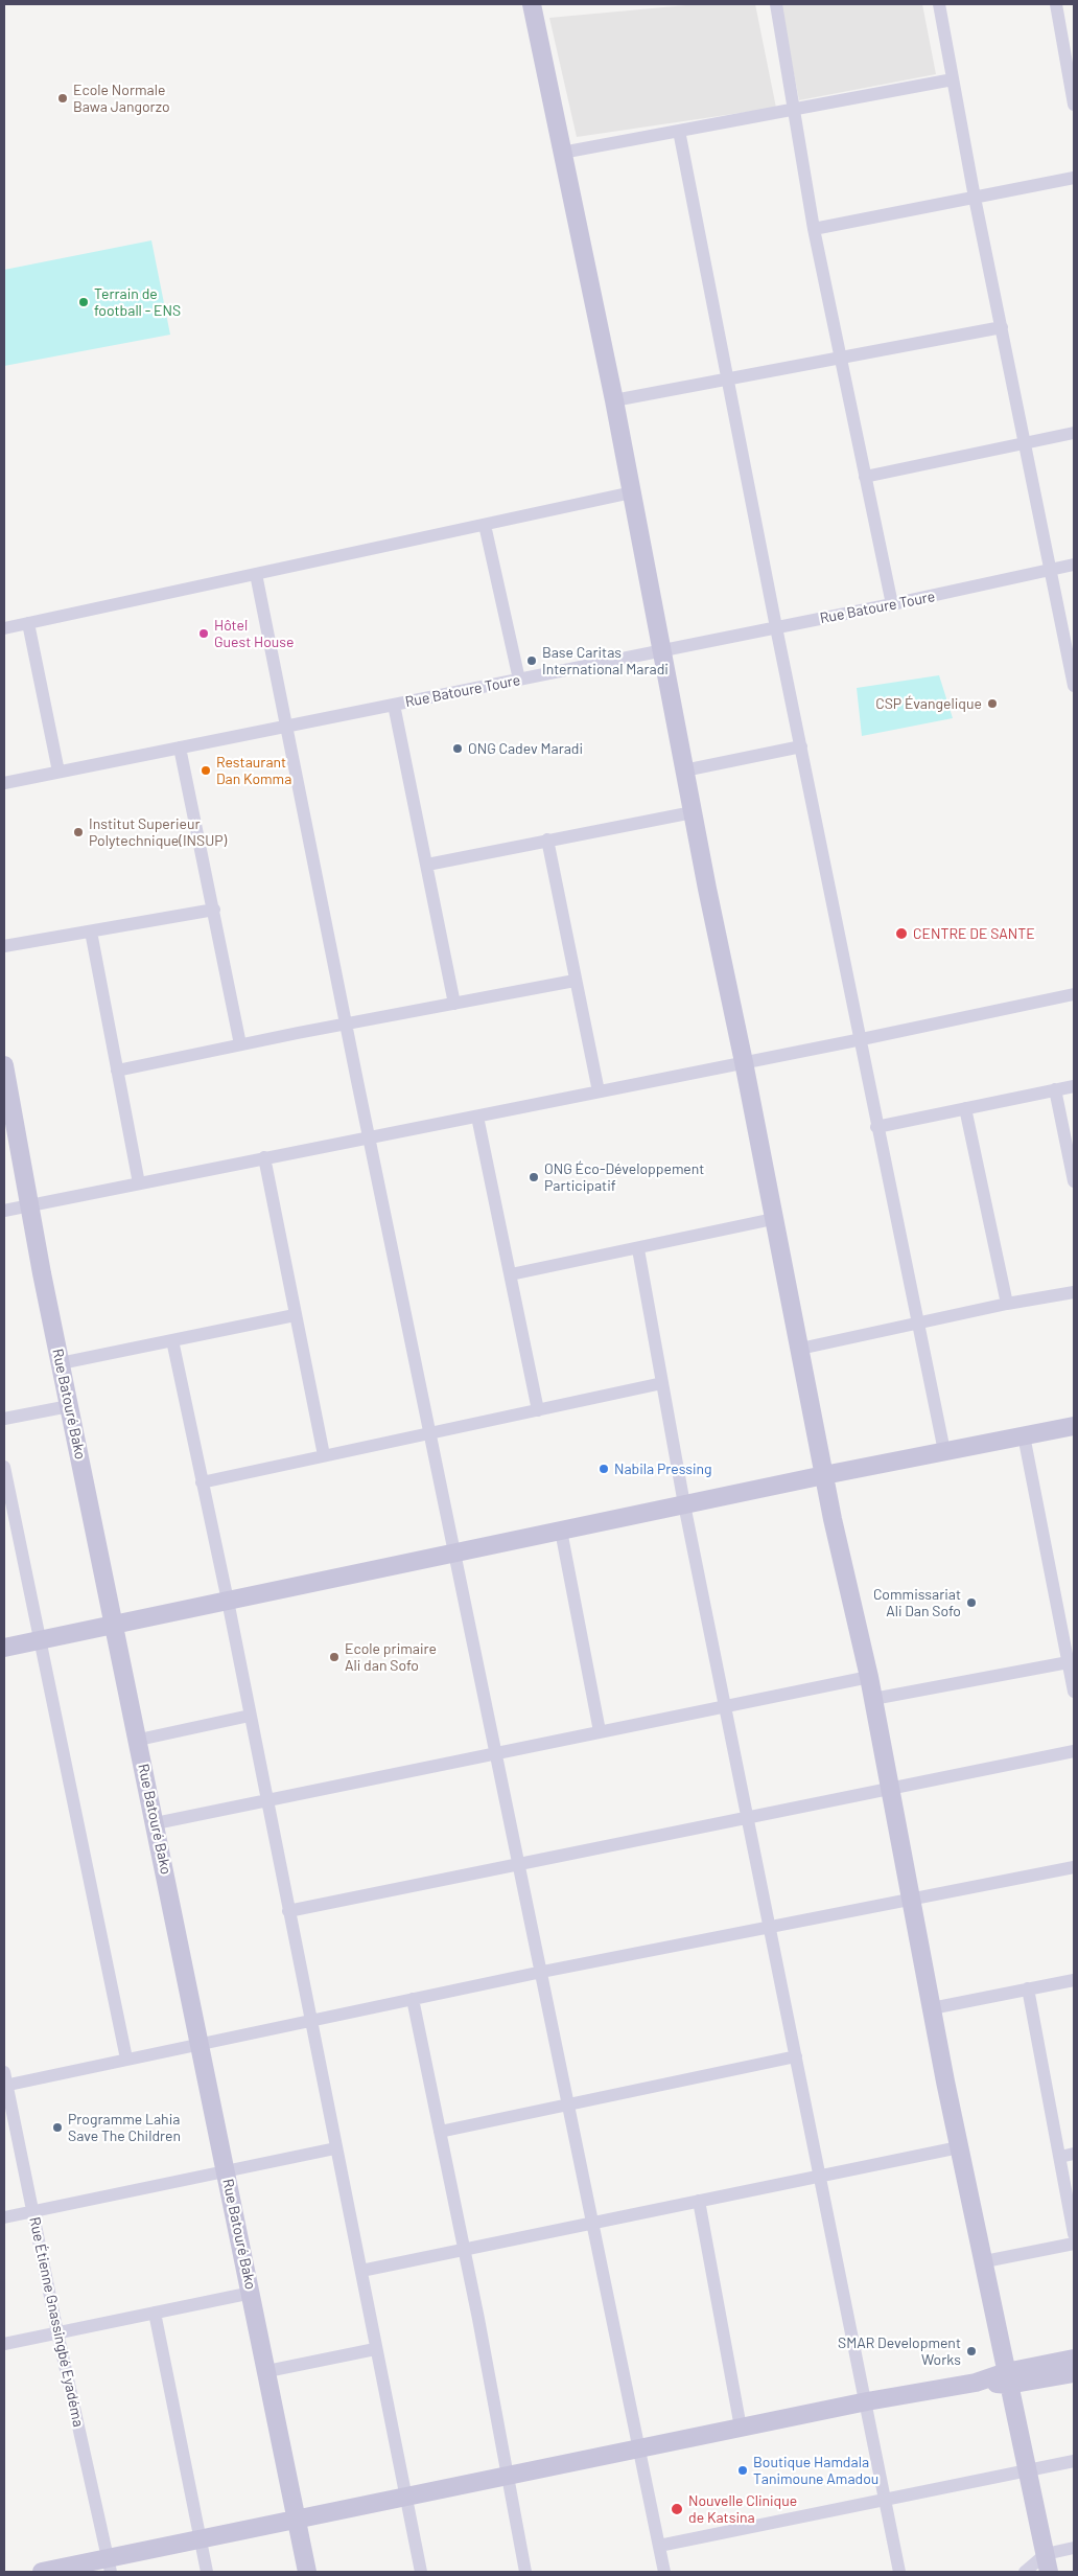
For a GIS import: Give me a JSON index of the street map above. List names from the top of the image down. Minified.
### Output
{"streets":{"street":["Rue Batoure Toure","Rue Batouré Bako","Rue Étienne Gnassingbé Eyadéma"]},"places":["Ecole Normale Bawa Jangorzo","Terrain de football - ENS","Hôtel Guest House","Base Caritas International Maradi","CSP Évangelique","ONG Cadev Maradi","Restaurant Dan Komma","Institut Superieur Polytechnique(INSUP)","CENTRE DE SANTE","ONG Éco-Développement Participatif","Nabila Pressing","Commissariat Ali Dan Sofo","Ecole primaire Ali dan Sofo","Programme Lahia Save The Children","SMAR Development Works","Boutique Hamdala Tanimoune Amadou","Nouvelle Clinique de Katsina"]}
